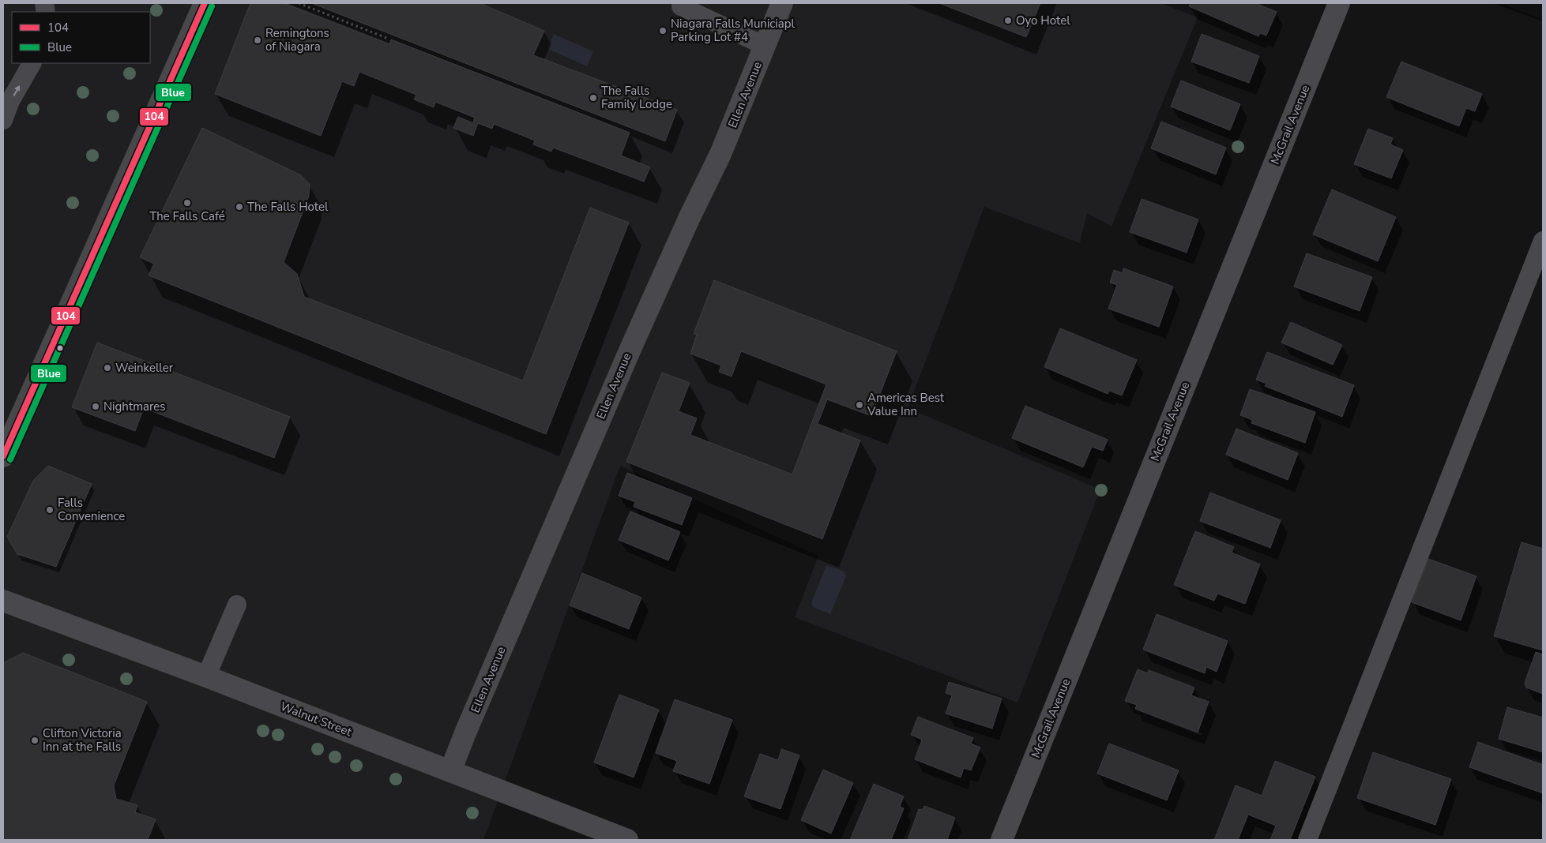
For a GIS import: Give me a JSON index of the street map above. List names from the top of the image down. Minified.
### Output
{"streets":{"street":["Ellen Avenue","McGrail Avenue","Walnut Street"]},"crossings":[["Ellen Avenue","Walnut Street"]],"places":["Oyo Hotel","Niagara Falls Municiapl Parking Lot #4","Remingtons of Niagara","The Falls Family Lodge","The Falls Café","The Falls Hotel","Weinkeller","Americas Best Value Inn","Nightmares","Falls Convenience","Clifton Victoria Inn at the Falls"],"lines":["transit line 104","transit line Blue"],"legend":["104","Blue"]}
